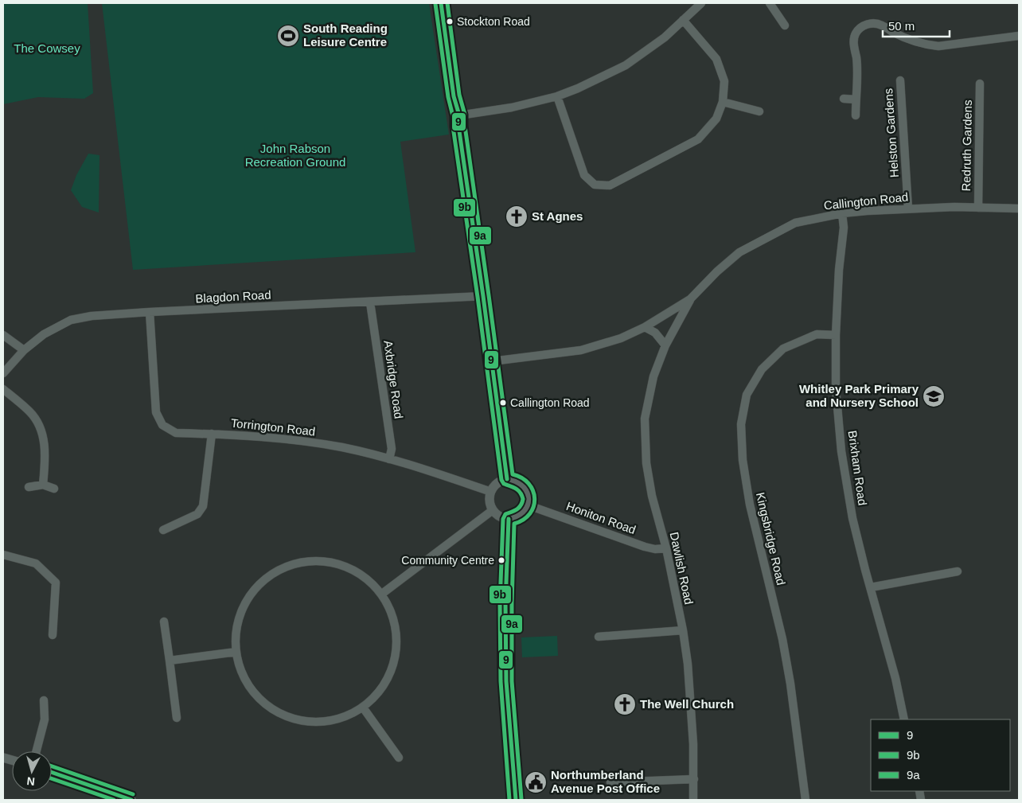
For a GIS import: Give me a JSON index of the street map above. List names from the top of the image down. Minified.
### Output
{"streets":{"street":["Helston Gardens","Redruth Gardens","Callington Road","Blagdon Road","Axbridge Road","Torrington Road","Brixham Road","Honiton Road","Kingsbridge Road","Dawlish Road"]},"crossings":[["Helston Gardens","Callington Road"],["Redruth Gardens","Callington Road"],["Callington Road","Brixham Road"],["Callington Road","Dawlish Road"],["Blagdon Road","Axbridge Road"],["Blagdon Road","Torrington Road"],["Axbridge Road","Torrington Road"],["Torrington Road","Honiton Road"],["Brixham Road","Kingsbridge Road"],["Honiton Road","Dawlish Road"]],"parks":["The Cowsey","John Rabson Recreation Ground"],"places":{"other":["Stockton Road","Callington Road","Community Centre"],"sports":["South Reading Leisure Centre"],"church":["St Agnes","The Well Church"],"school or university":["Whitley Park Primary and Nursery School"],"public building":["Northumberland Avenue Post Office"]},"lines":["transit line 9","transit line 9a","transit line 9b"],"legend":["9","9b","9a"],"scale_bar":"50 m","north":"bottom"}
